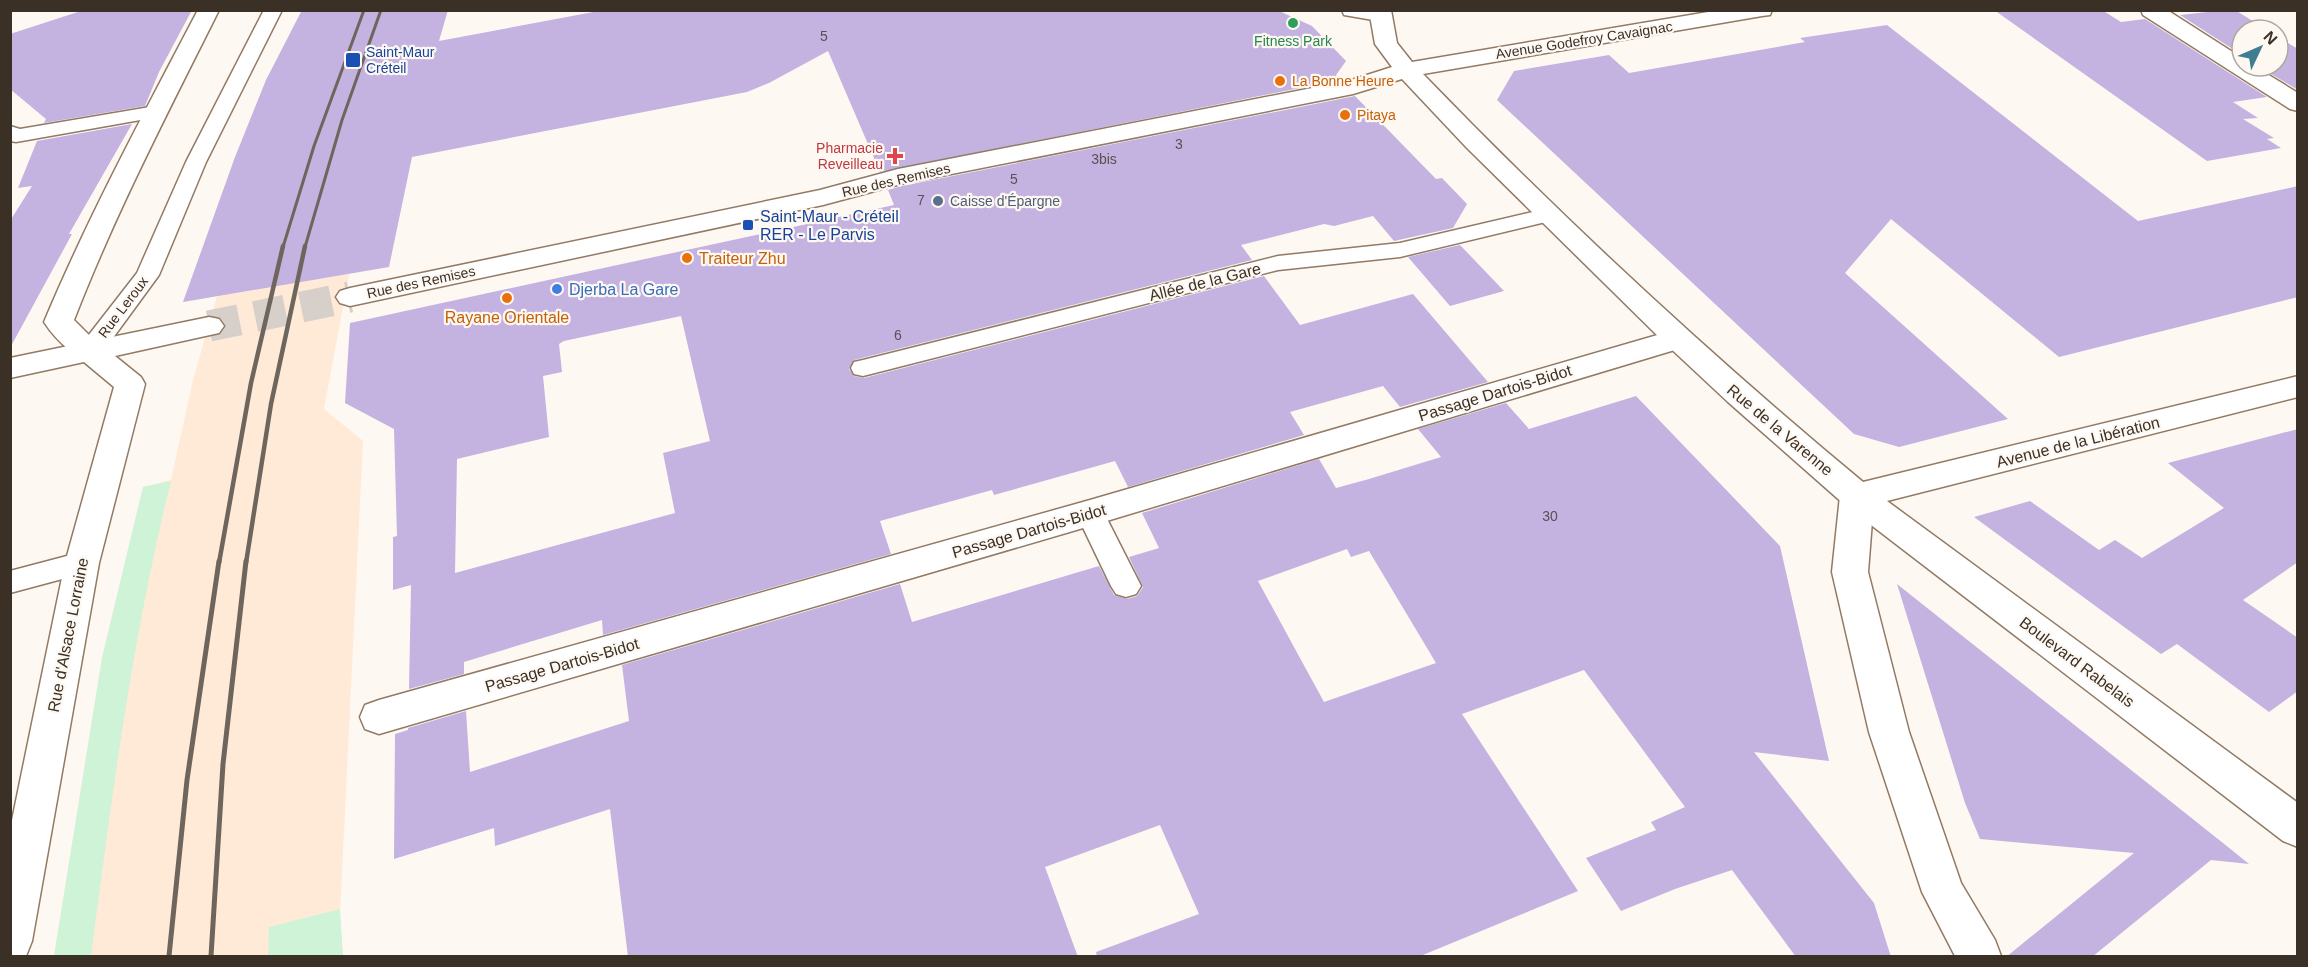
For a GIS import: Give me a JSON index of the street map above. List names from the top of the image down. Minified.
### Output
{"streets":{"street":["Avenue Godefroy Cavaignac","Rue des Remises","Rue Leroux","Passage Dartois-Bidot","Rue de la Varenne","Avenue de la Libération","Rue d'Alsace Lorraine","Boulevard Rabelais"],"lane":["Allée de la Gare"]},"crossings":[["Avenue Godefroy Cavaignac","Rue des Remises"],["Avenue Godefroy Cavaignac","Rue de la Varenne"],["Rue des Remises","Rue de la Varenne"],["Allée de la Gare","Rue de la Varenne"],["Rue Leroux","Rue d'Alsace Lorraine"],["Passage Dartois-Bidot","Rue de la Varenne"],["Rue de la Varenne","Avenue de la Libération"],["Rue de la Varenne","Boulevard Rabelais"],["Avenue de la Libération","Boulevard Rabelais"]],"places":{"other":["Fitness Park","La Bonne Heure","Pitaya","Caisse d'Épargne","Traiteur Zhu","Djerba La Gare","Rayane Orientale"],"transit":["Saint-Maur Créteil","Saint-Maur - Créteil RER - Le Parvis"],"health":["Pharmacie Reveilleau"]},"house_numbers":["5","3","3bis","5","7","6","30"],"north":"top right"}
